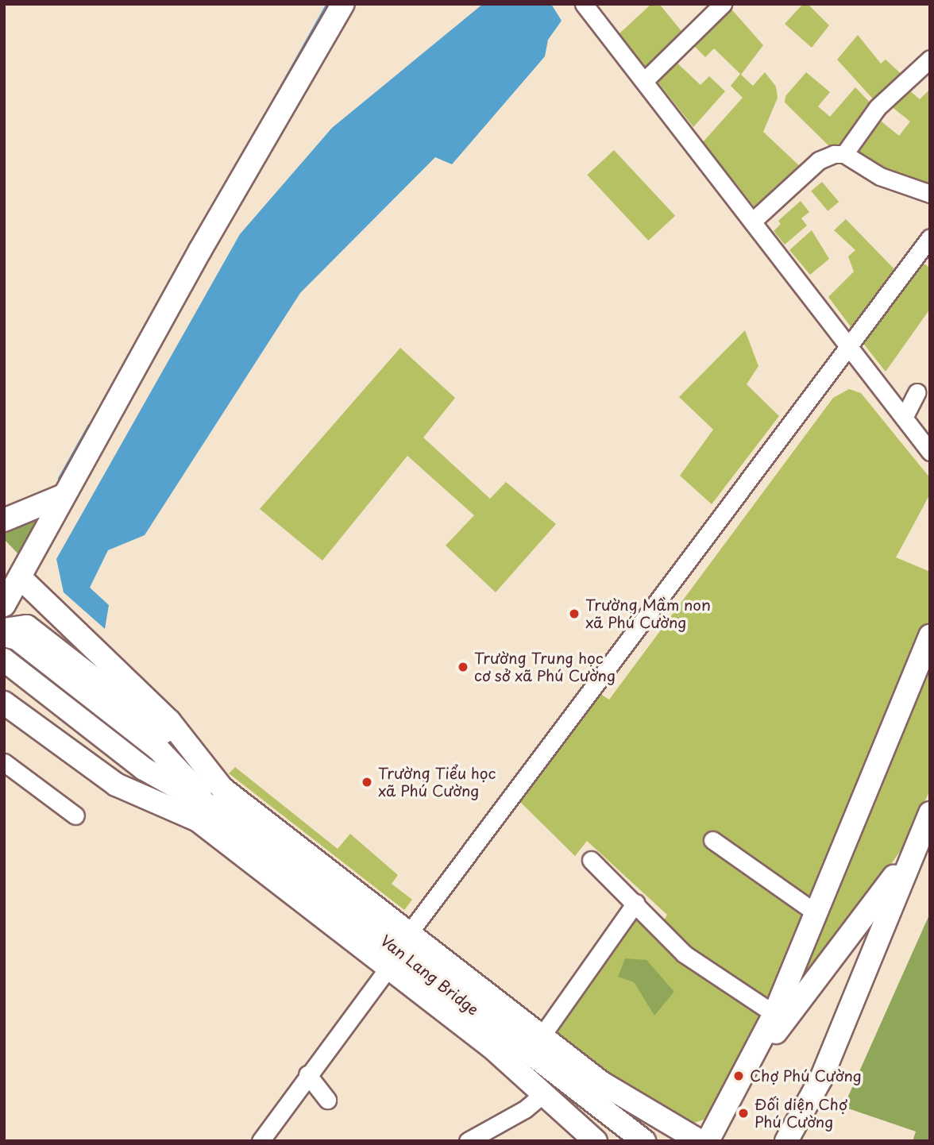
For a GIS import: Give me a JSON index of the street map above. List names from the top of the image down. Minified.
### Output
{"streets":{"main road":["Van Lang Bridge"]},"places":["Trường Mầm non xã Phú Cường","Trường Trung học cơ sở xã Phú Cường","Trường Tiểu học xã Phú Cường","Chợ Phú Cường","Đối diện Chợ Phú Cường"]}
